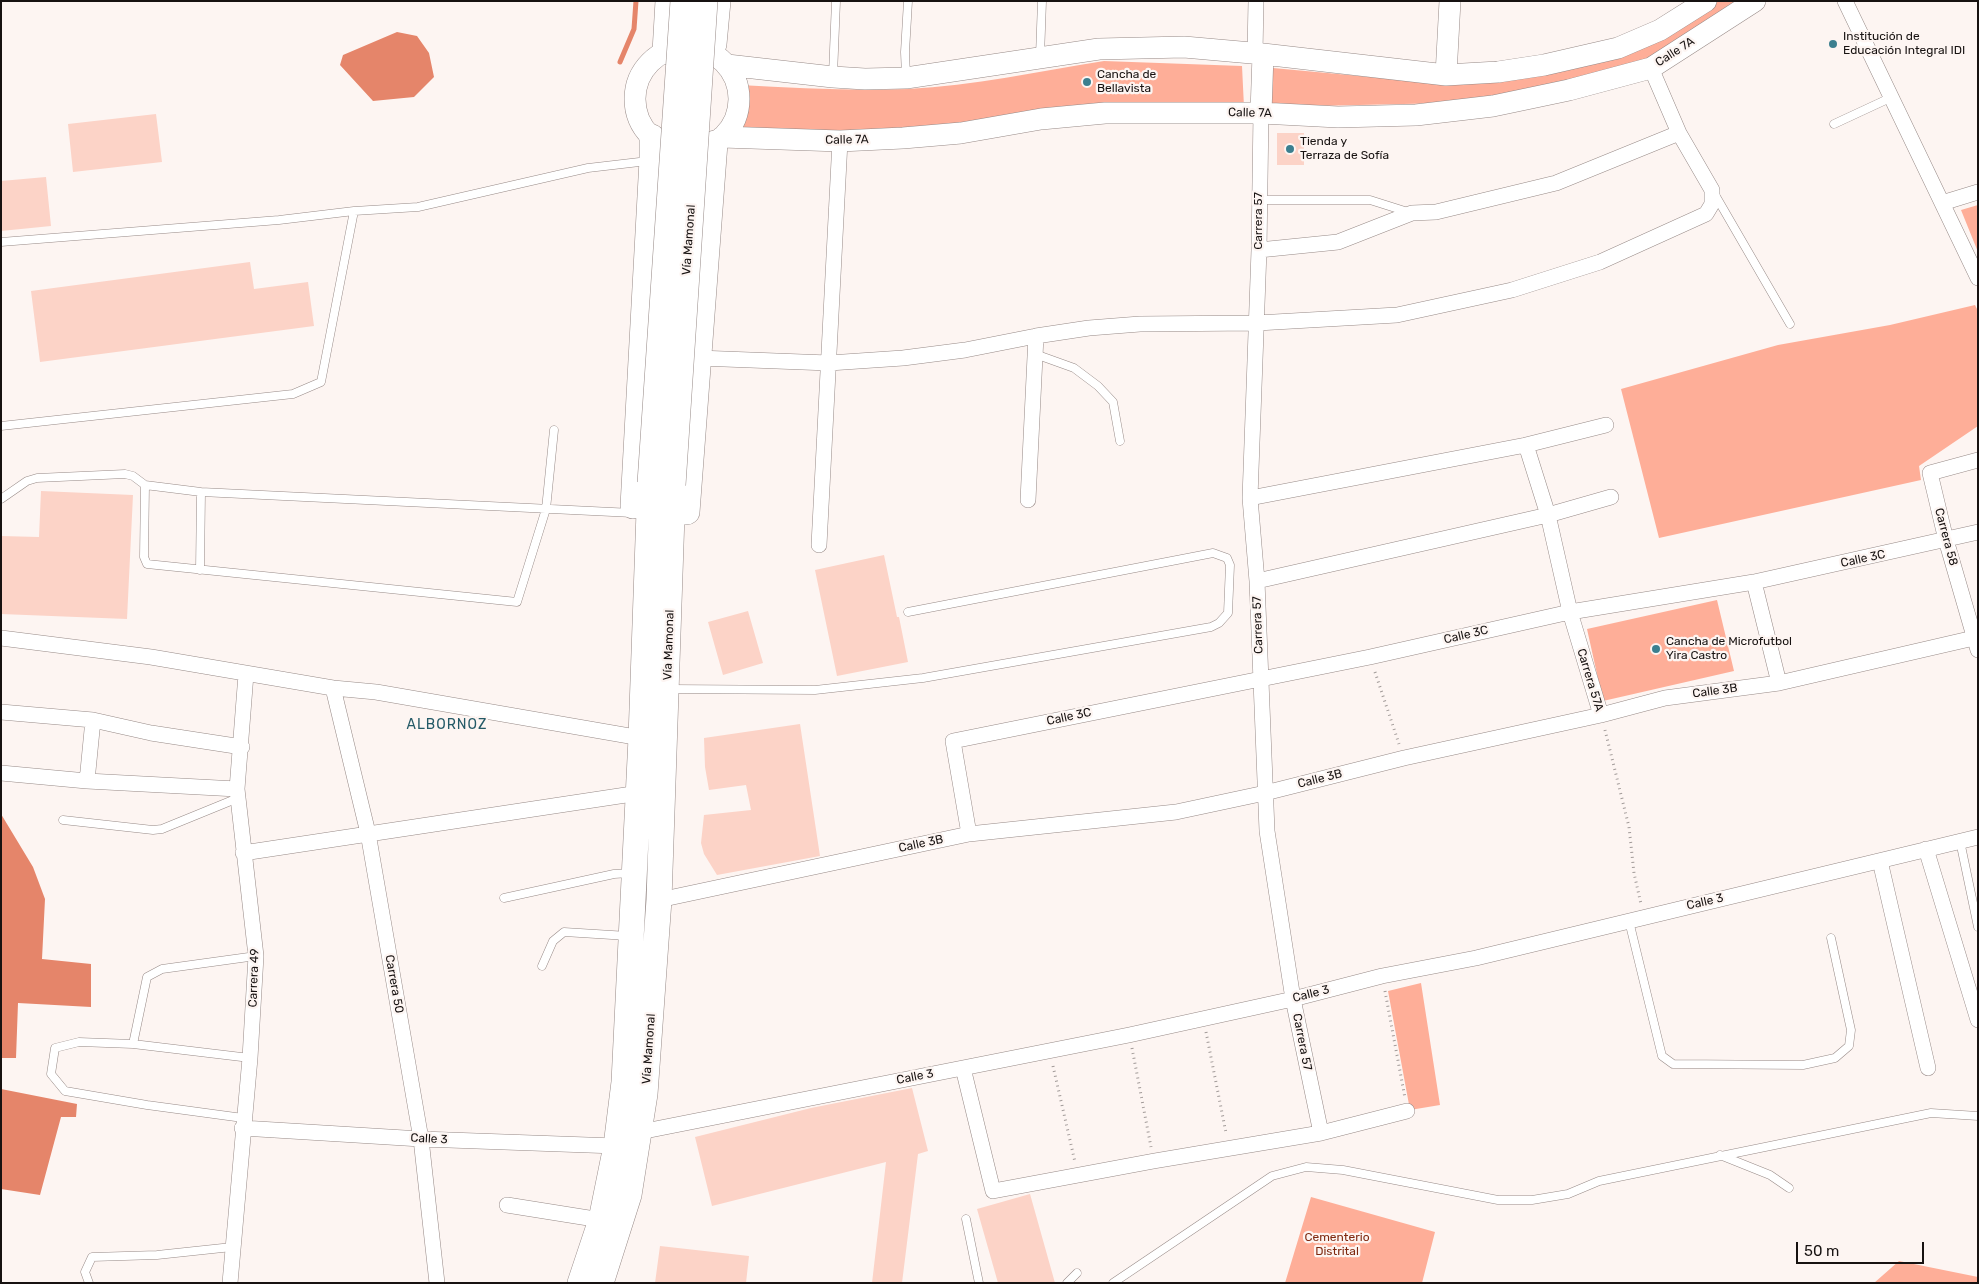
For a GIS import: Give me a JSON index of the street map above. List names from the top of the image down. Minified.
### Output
{"streets":{"main road":["Vía Mamonal"],"street":["Calle 7A","Carrera 57","Carrera 58","Calle 3C","Carrera 57A","Calle 3B","Calle 3","Carrera 49","Carrera 50"]},"crossings":[["Calle 7A","Carrera 57"],["Carrera 57","Calle 3C"],["Carrera 57","Calle 3B"],["Carrera 57","Calle 3"],["Vía Mamonal","Calle 3B"],["Vía Mamonal","Calle 3"],["Carrera 58","Calle 3C"],["Carrera 58","Calle 3B"],["Calle 3C","Carrera 57A"],["Calle 3C","Calle 3B"],["Carrera 57A","Calle 3B"],["Carrera 57A","Calle 3"],["Calle 3","Carrera 49"],["Calle 3","Carrera 50"]],"districts":["ALBORNOZ"],"parks":["Cementerio Distrital"],"places":["Institución de Educación Integral IDI","Cancha de Bellavista","Tienda y Terraza de Sofía","Cancha de Microfutbol Yira Castro"],"scale_bar":"50 m"}
